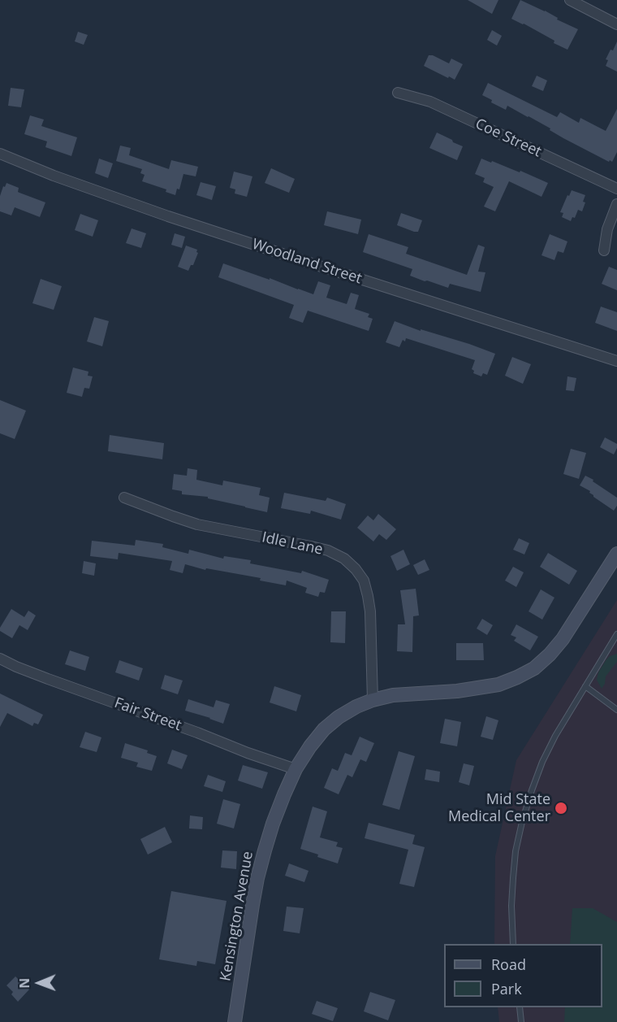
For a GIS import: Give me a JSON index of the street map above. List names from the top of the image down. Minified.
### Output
{"streets":{"main road":["Kensington Avenue"],"street":["Coe Street","Woodland Street","Idle Lane","Fair Street"]},"crossings":[["Idle Lane","Kensington Avenue"],["Fair Street","Kensington Avenue"]],"places":["Mid State Medical Center"],"legend":["Road","Park"],"north":"left"}
